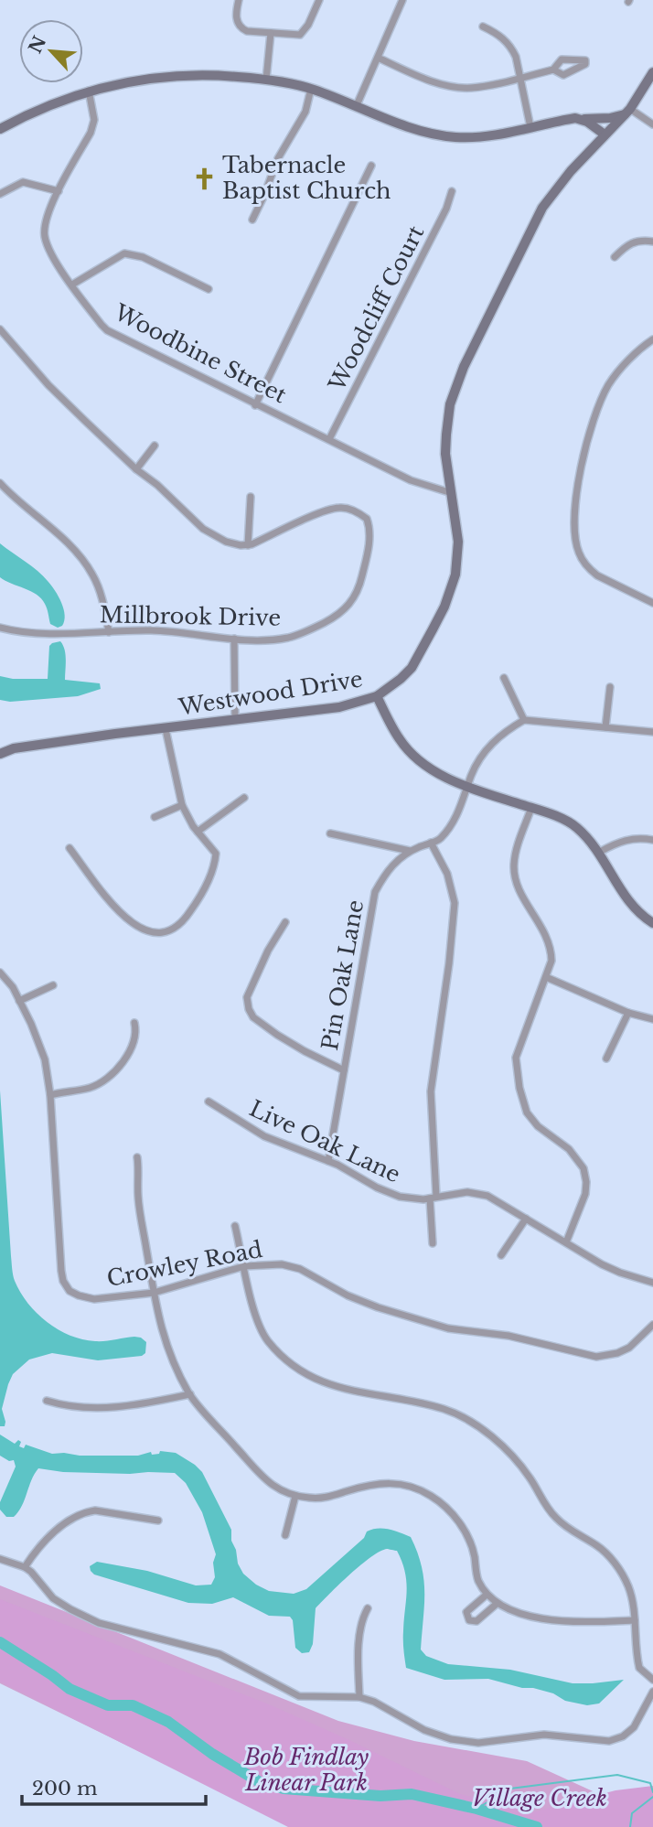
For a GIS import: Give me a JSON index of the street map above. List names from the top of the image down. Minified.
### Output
{"streets":{"street":["Woodcliff Court","Woodbine Street","Millbrook Drive","Westwood Drive","Pin Oak Lane","Live Oak Lane","Crowley Road"]},"crossings":[["Woodcliff Court","Woodbine Street"],["Woodbine Street","Westwood Drive"],["Pin Oak Lane","Live Oak Lane"]],"parks":["Bob Findlay Linear Park","Village Creek"],"places":{"church":["Tabernacle Baptist Church"]},"scale_bar":"200 m","north":"top left"}
